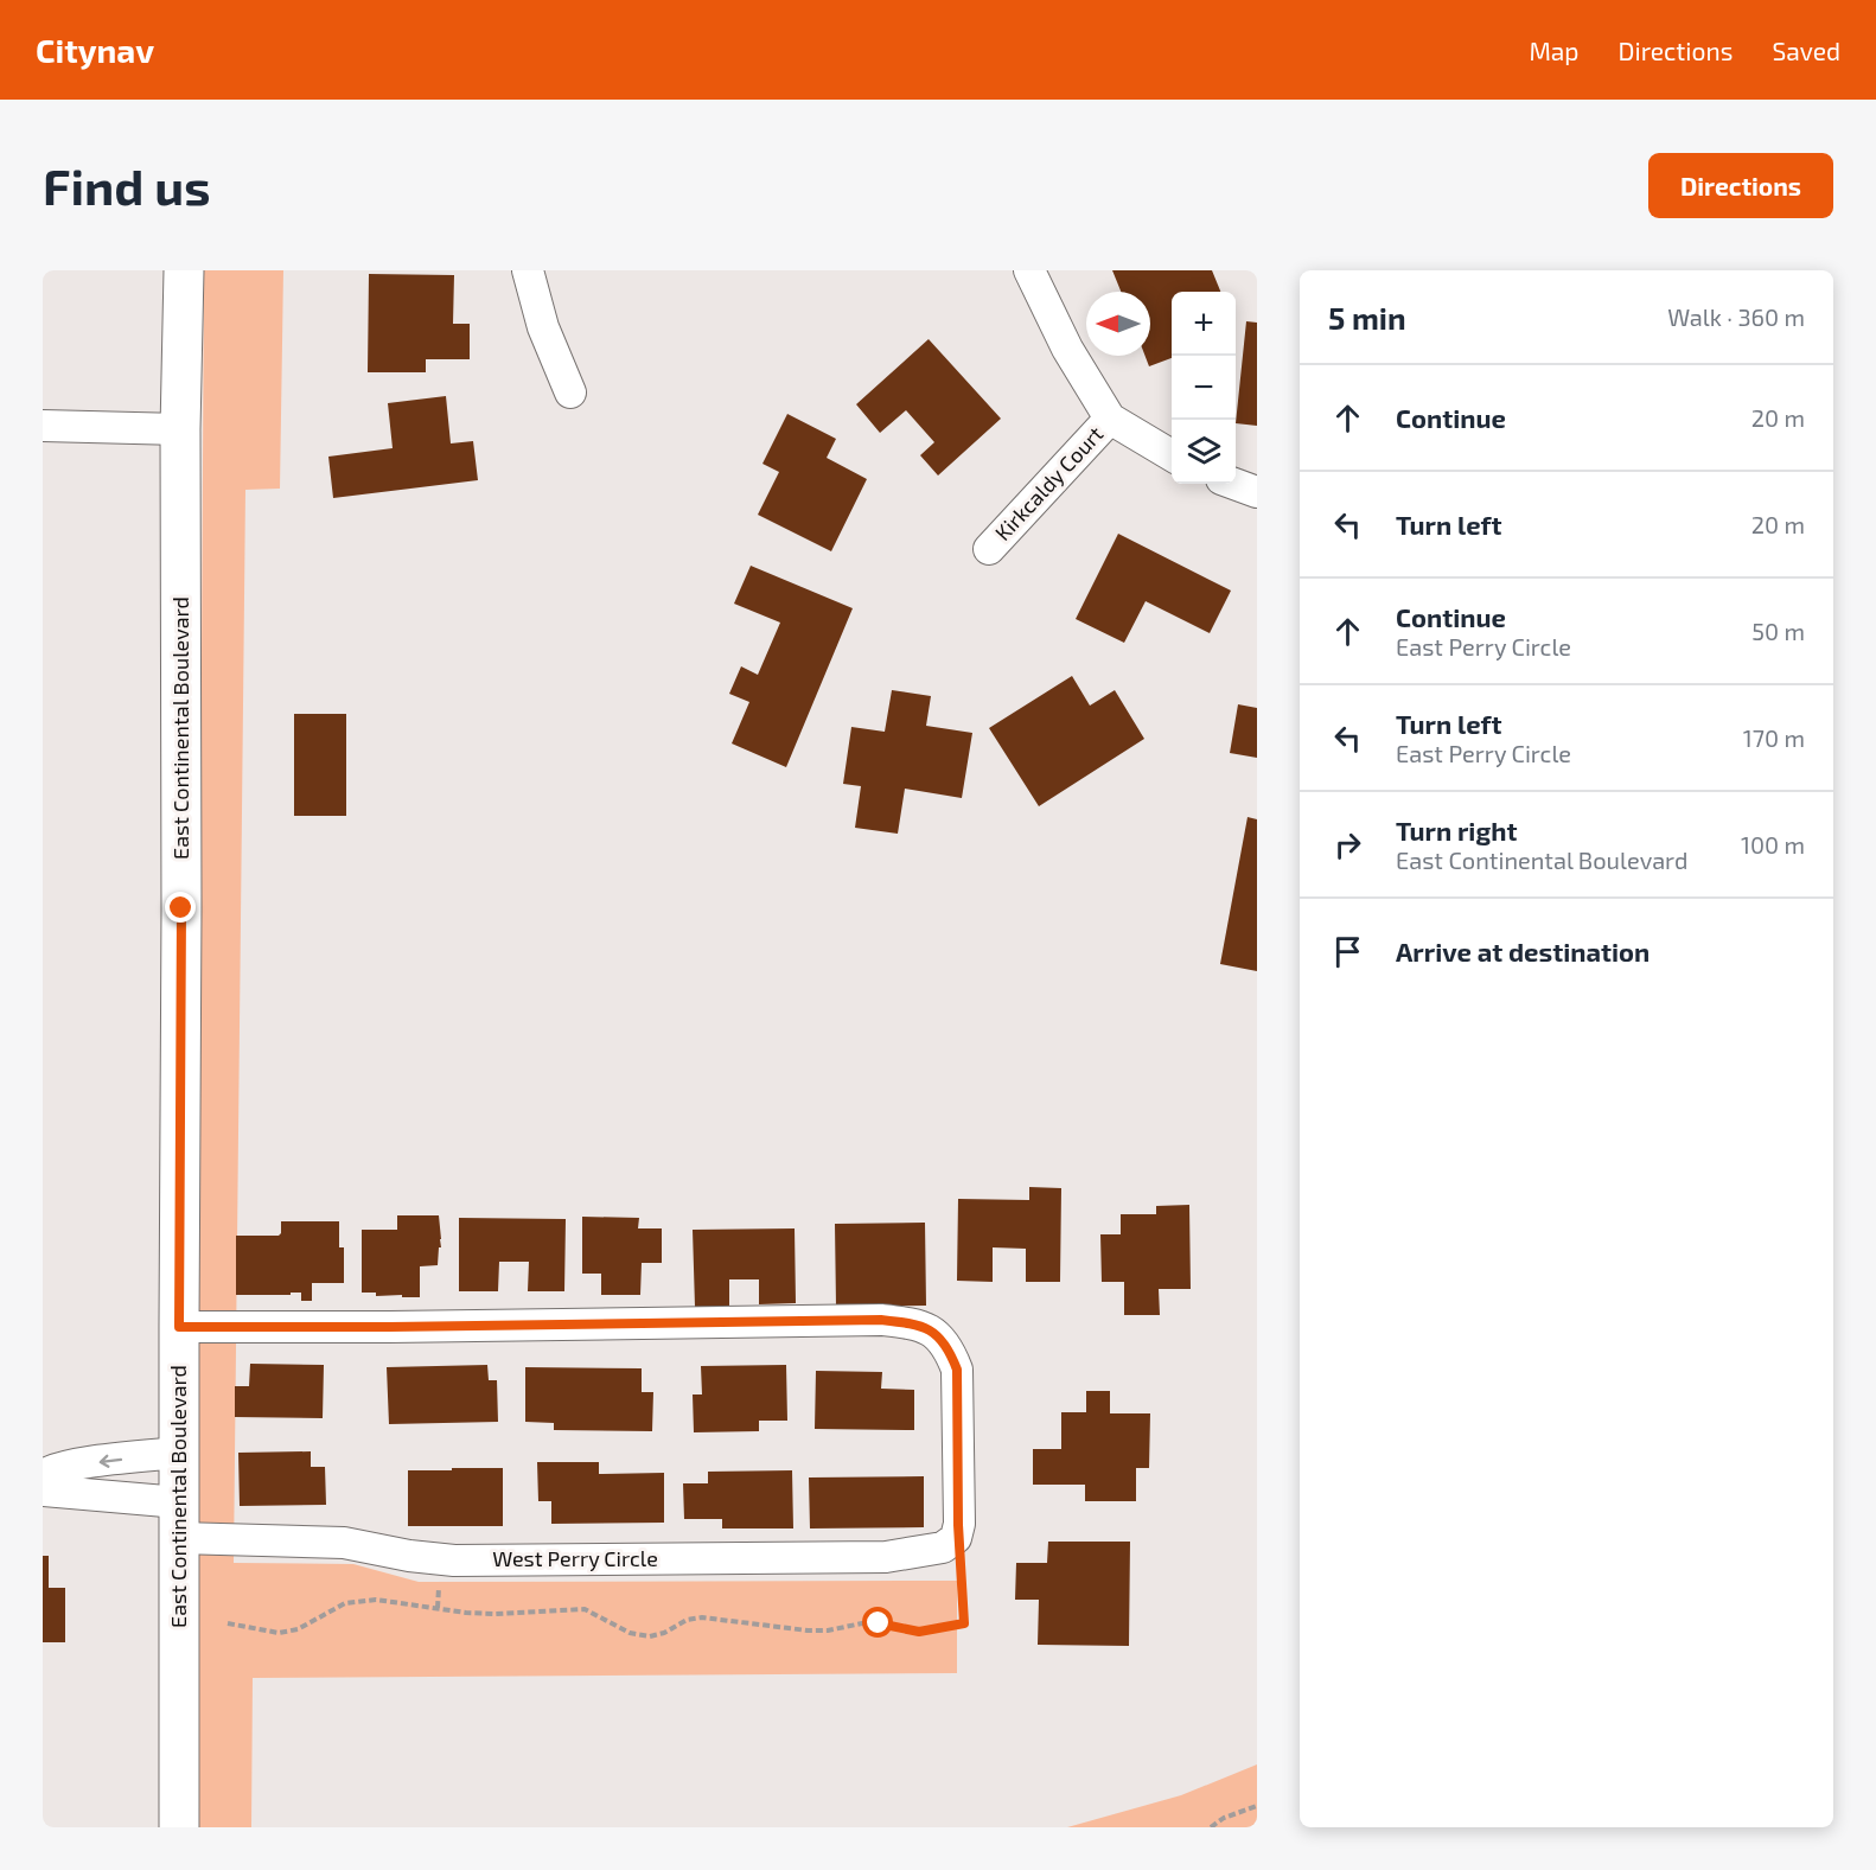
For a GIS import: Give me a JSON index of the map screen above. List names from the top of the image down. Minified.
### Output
{"streets":{"main road":["East Continental Boulevard"],"street":["Kirkcaldy Court","West Perry Circle"]},"crossings":[["East Continental Boulevard","West Perry Circle"]],"north":"left","page":{"header":"Citynav","nav":["Map","Directions","Saved"],"buttons":"Directions","title":"Find us","heading":["5 min","Walk · 360 m"],"map_buttons":["+","−"],"list":[["Continue","20 m"],["Turn left","20 m"],["Continue","East Perry Circle","50 m"],["Turn left","East Perry Circle","170 m"],["Turn right","East Continental Boulevard","100 m"],"Arrive at destination"]}}
